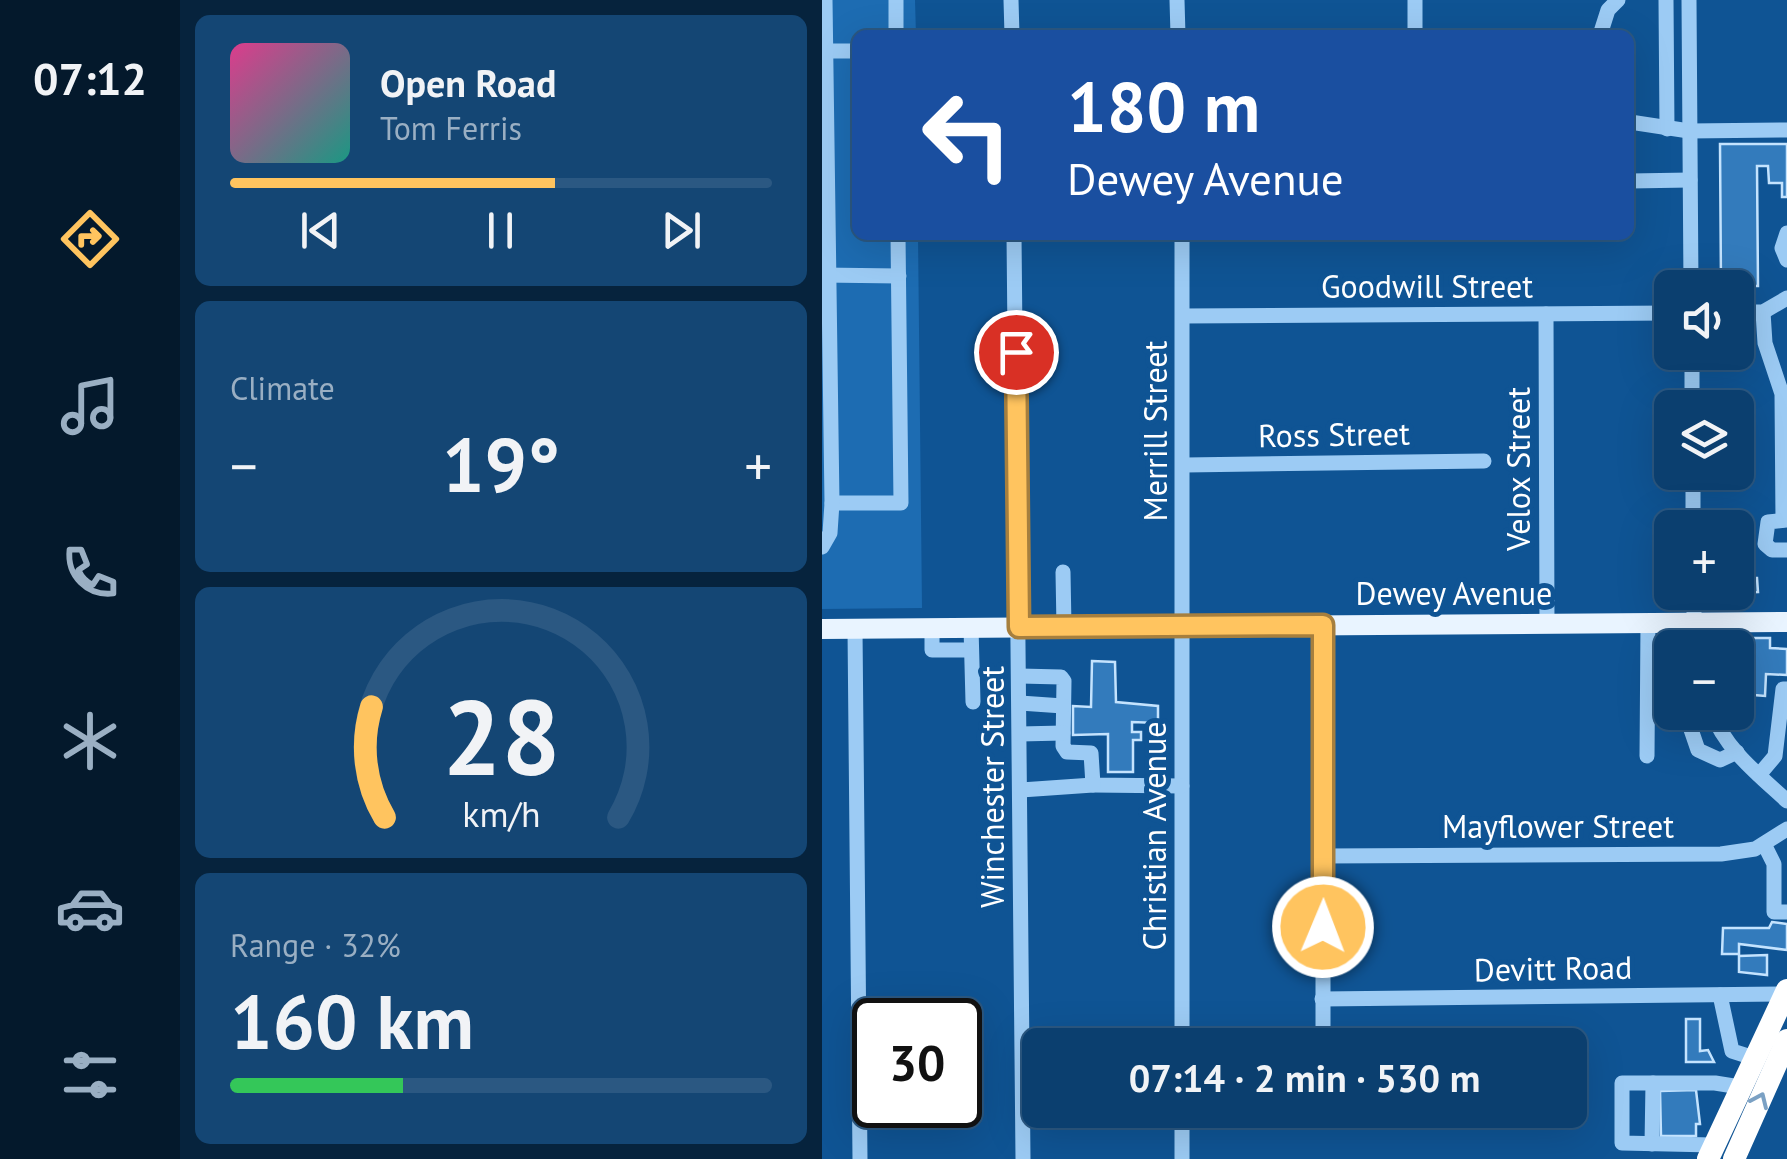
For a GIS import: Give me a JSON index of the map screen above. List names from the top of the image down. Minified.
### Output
{"streets":{"main road":["Dewey Avenue"],"street":["Goodwill Street","Merrill Street","Ross Street","Velox Street","Winchester Street","Mayflower Street","Christian Avenue","Devitt Road"]},"crossings":[["Goodwill Street","Merrill Street"],["Goodwill Street","Velox Street"],["Merrill Street","Ross Street"],["Merrill Street","Dewey Avenue"],["Merrill Street","Christian Avenue"],["Velox Street","Dewey Avenue"],["Dewey Avenue","Winchester Street"],["Dewey Avenue","Christian Avenue"]],"page":{"tabs":"07:12","turn":["180 m","Dewey Avenue"],"song":["Open Road","Tom Ferris"],"map_buttons":["+","−"],"tile":["Climate",["Range · 32%","160 km"]],"heat":["−","19°","+"],"limit":"30","trip":"07:14 · 2 min · 530 m","gauge":["28","km/h"]}}
